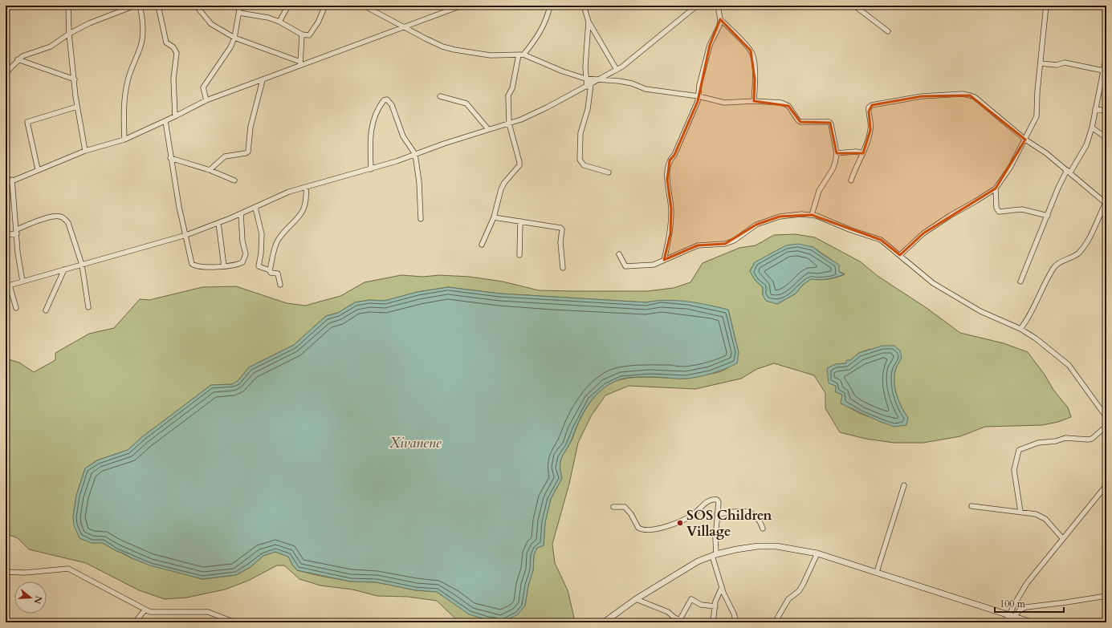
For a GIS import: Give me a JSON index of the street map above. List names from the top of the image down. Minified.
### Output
{"water":["Xivanene"],"places":["SOS Children Village"],"scale_bar":"100 m","north":"right"}
